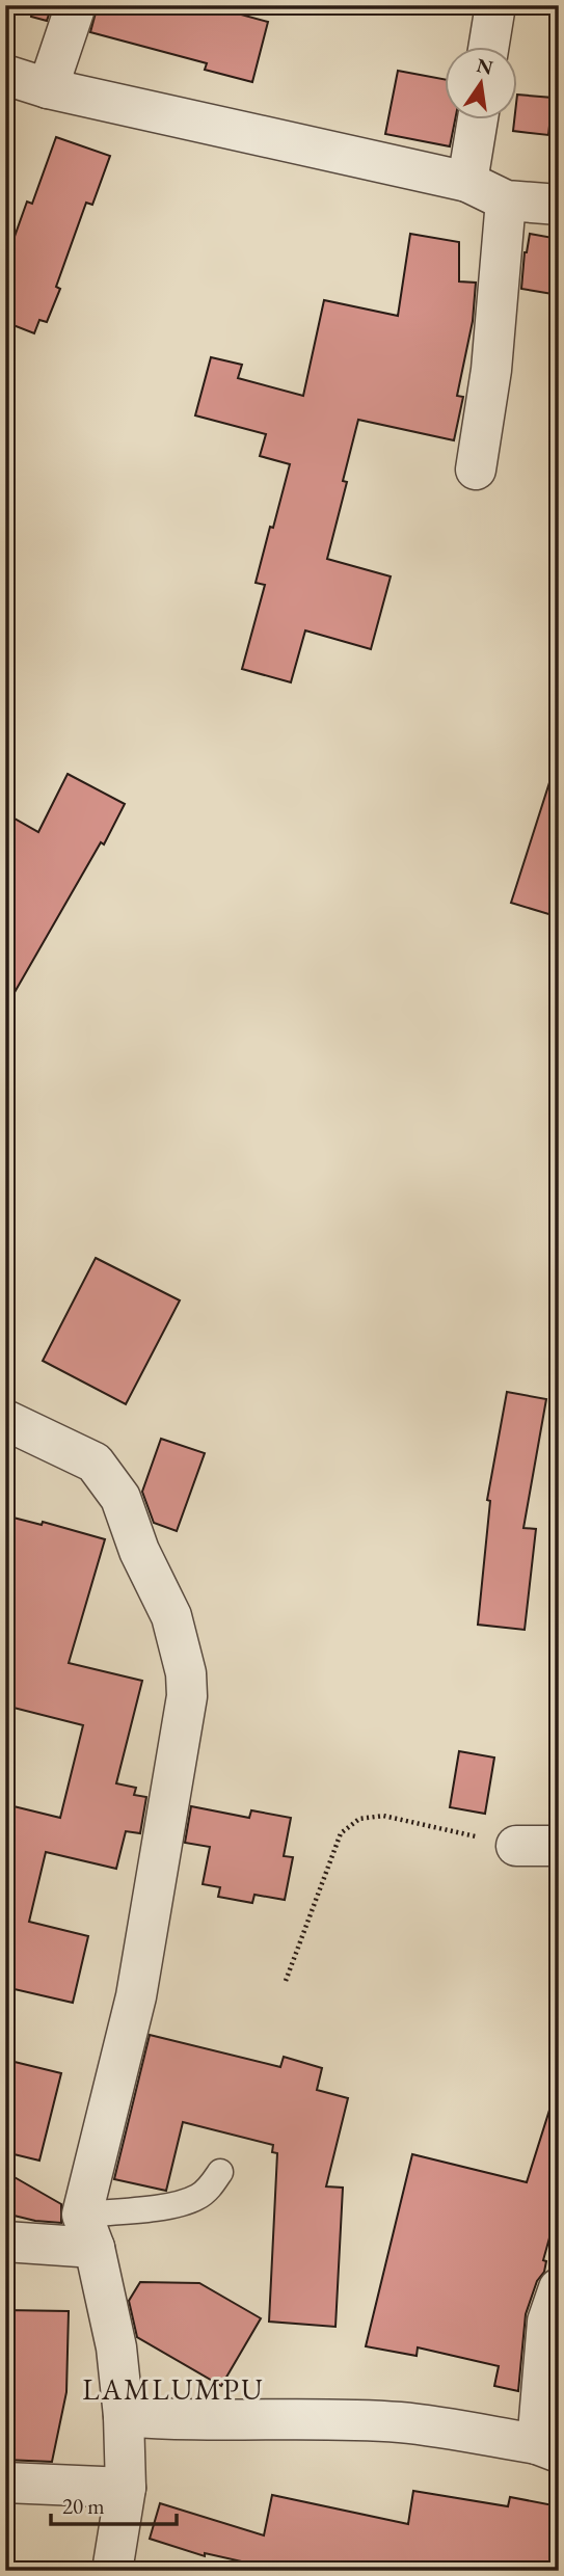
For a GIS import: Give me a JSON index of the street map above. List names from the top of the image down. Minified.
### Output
{"districts":["LAMLUMPU"],"scale_bar":"20 m","north":"top"}
